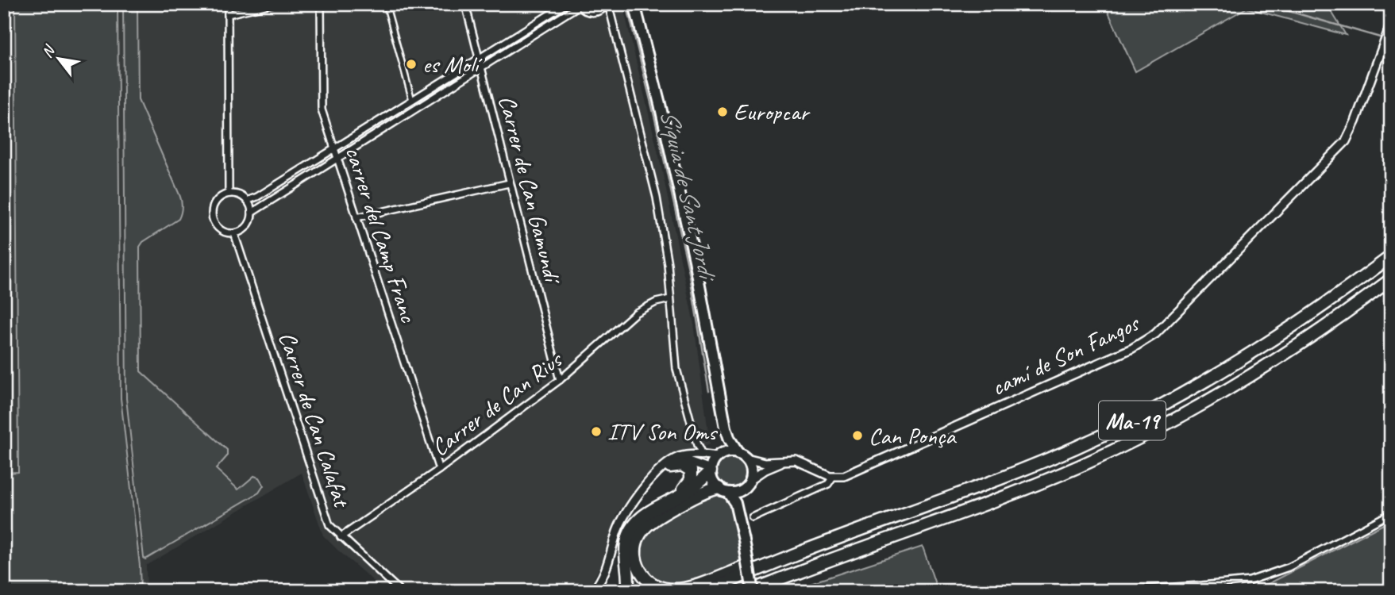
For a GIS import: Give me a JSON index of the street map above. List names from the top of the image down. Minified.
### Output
{"streets":{"highway":["Ma-19"],"street":["Carrer de Can Gamundí","carrer del Camp Franc","camí de Son Fangos","Carrer de Can Rius","Carrer de Can Calafat"]},"crossings":[["Carrer de Can Gamundí","Carrer de Can Rius"],["carrer del Camp Franc","Carrer de Can Rius"],["Carrer de Can Rius","Carrer de Can Calafat"]],"water":["Síquia de Sant Jordi"],"places":["es Molí","Europcar","ITV Son Oms","Can Ponça"],"north":"top left"}
